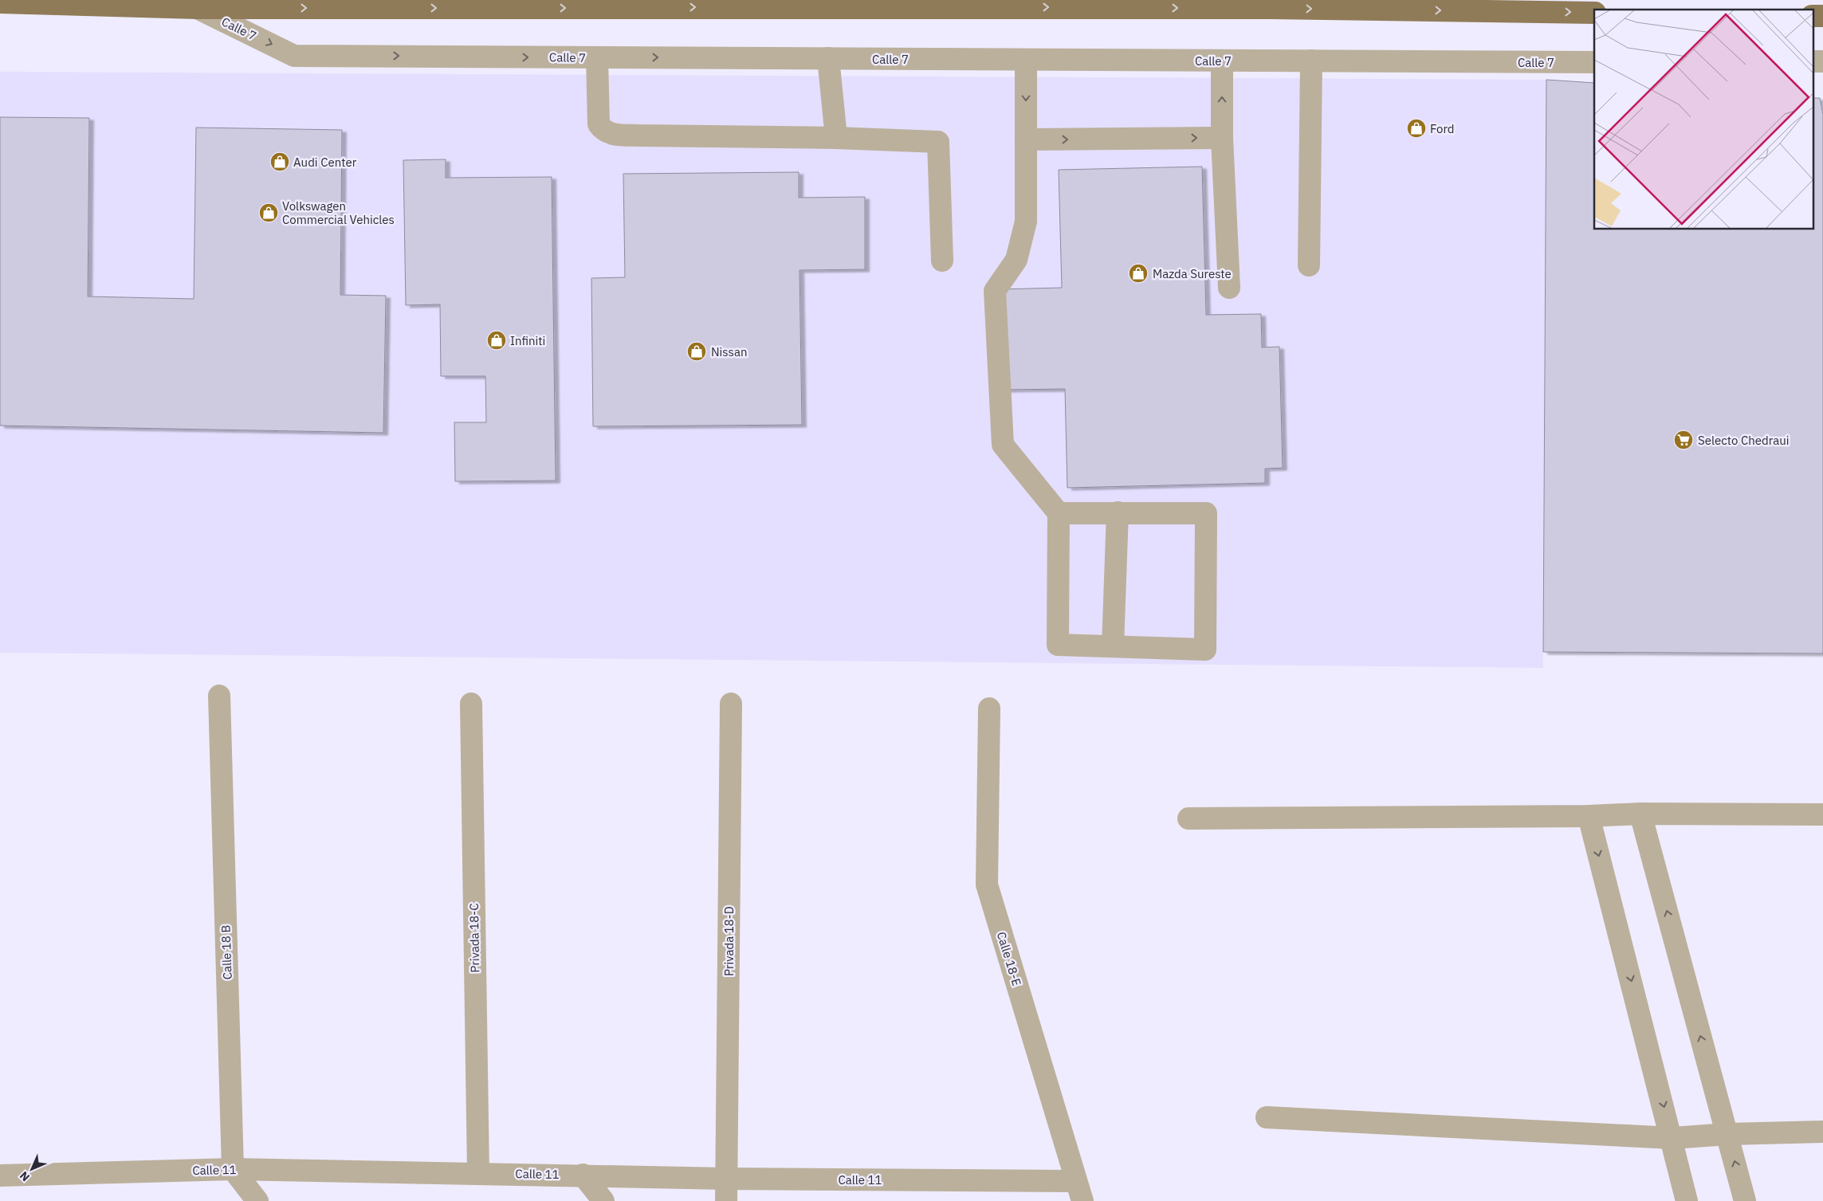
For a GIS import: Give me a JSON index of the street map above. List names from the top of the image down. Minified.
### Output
{"streets":{"street":["Calle 7","Privada 18-C","Privada 18-D","Calle 18 B","Calle 18-E","Calle 11"]},"crossings":[["Privada 18-C","Calle 11"],["Privada 18-D","Calle 11"],["Calle 18 B","Calle 11"],["Calle 18-E","Calle 11"]],"one_way":["Calle 7"],"places":{"shop":["Ford","Audi Center","Volkswagen Commercial Vehicles","Mazda Sureste","Infiniti","Nissan"],"supermarket":["Selecto Chedraui"]},"north":"bottom left"}
